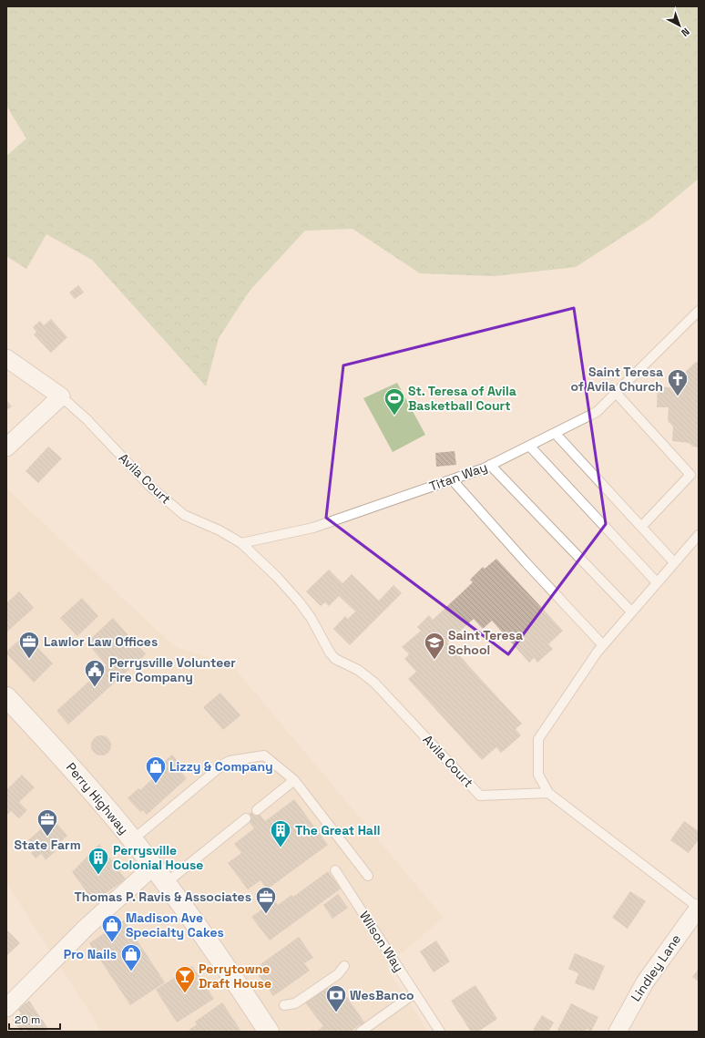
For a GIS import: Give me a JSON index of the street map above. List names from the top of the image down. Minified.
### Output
{"streets":{"main road":["Perry Highway"],"street":["Lindley Lane"],"lane":["Titan Way","Avila Court","Wilson Way"]},"crossings":[["Titan Way","Avila Court"]],"places":{"church":["Saint Teresa of Avila Church"],"sports":["St. Teresa of Avila Basketball Court"],"office":["Lawlor Law Offices","State Farm","Thomas P. Ravis & Associates"],"school or university":["Saint Teresa School"],"public building":["Perrysville Volunteer Fire Company"],"shop":["Lizzy & Company","Madison Ave Specialty Cakes","Pro Nails"],"building":["The Great Hall","Perrysville Colonial House"],"bar":["Perrytowne Draft House"],"bank":["WesBanco"]},"scale_bar":"20 m","north":"bottom right"}
